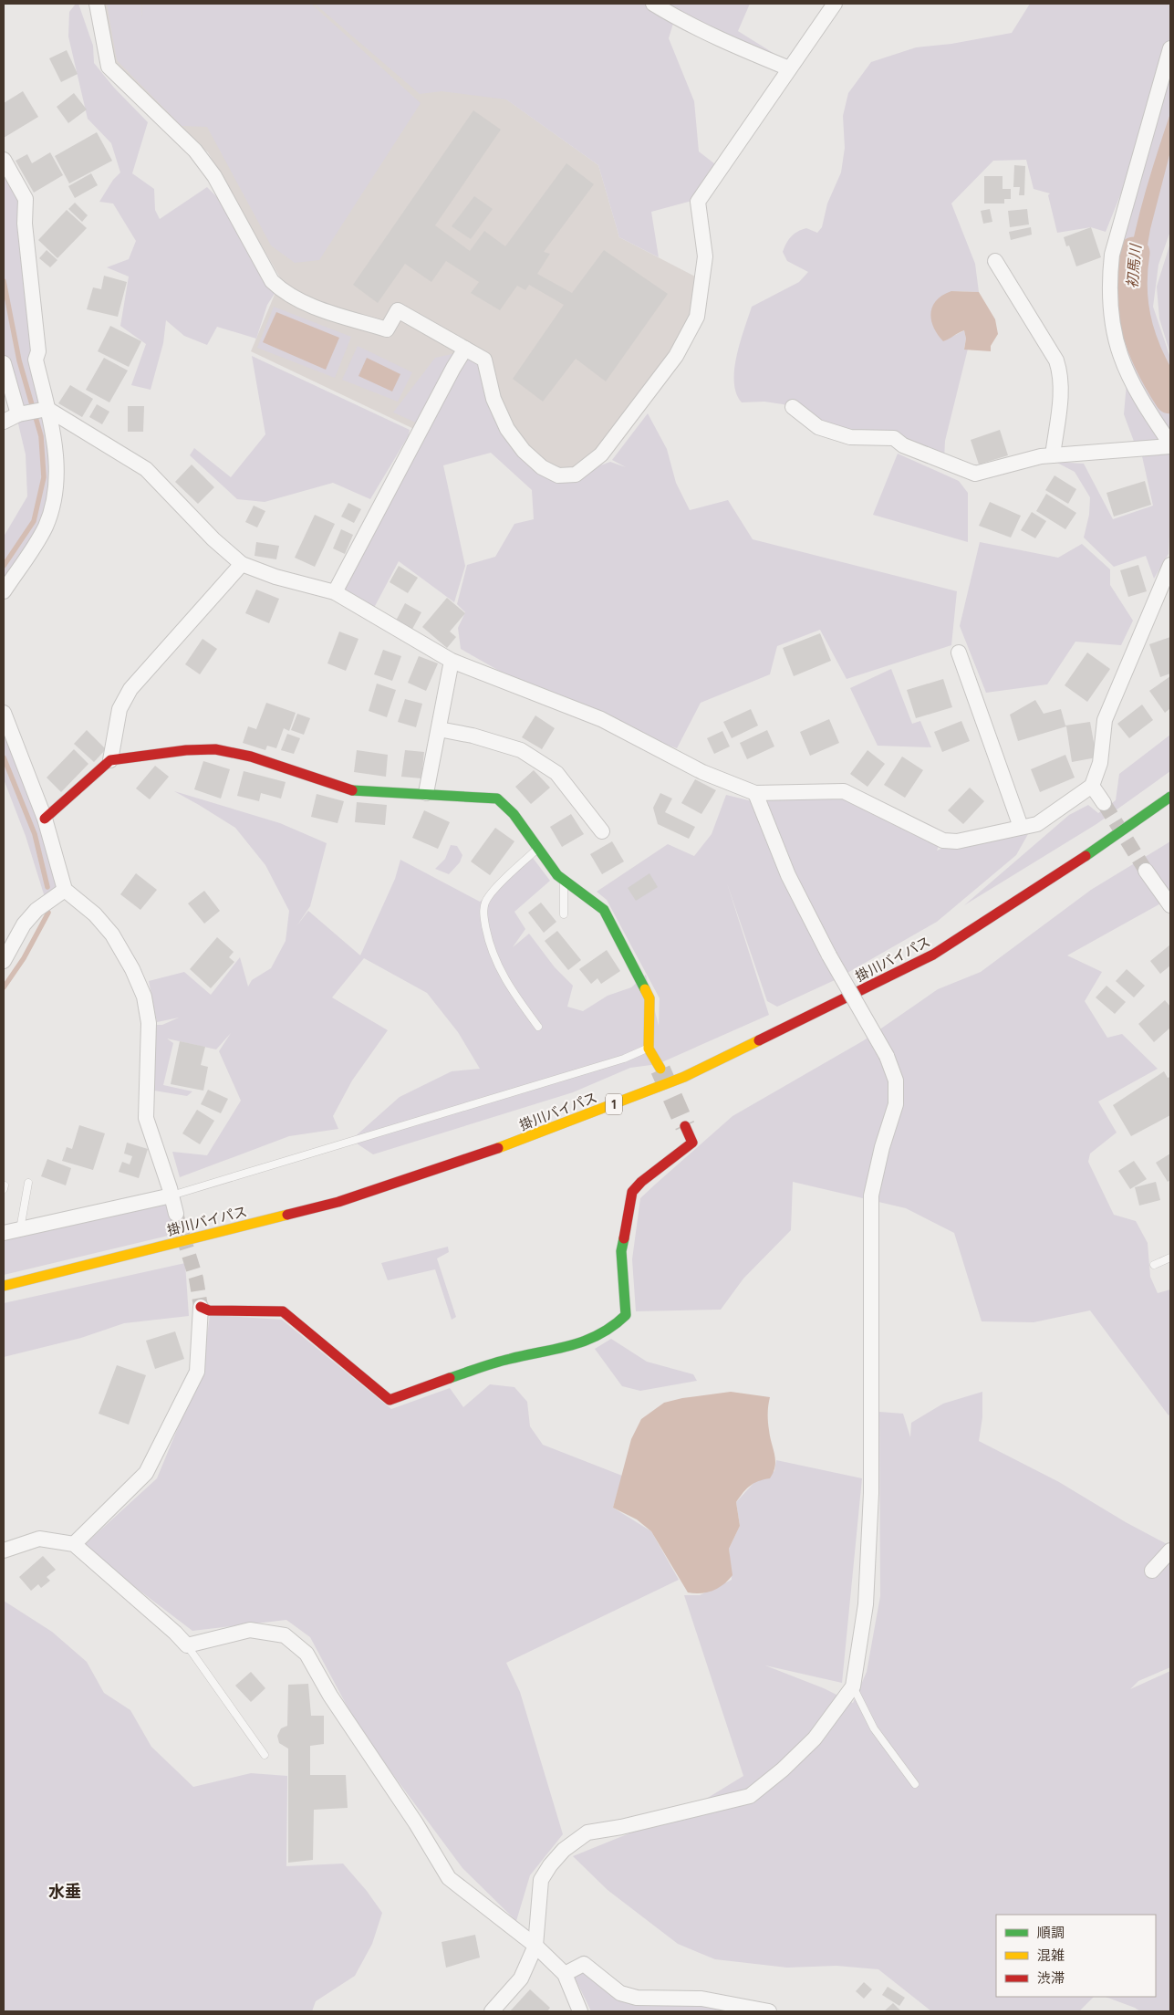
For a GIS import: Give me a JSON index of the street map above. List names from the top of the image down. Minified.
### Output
{"streets":{"main road":["掛川バイパス","1"]},"districts":["水垂"],"water":["初馬川"],"legend":["順調","混雑","渋滞"]}
